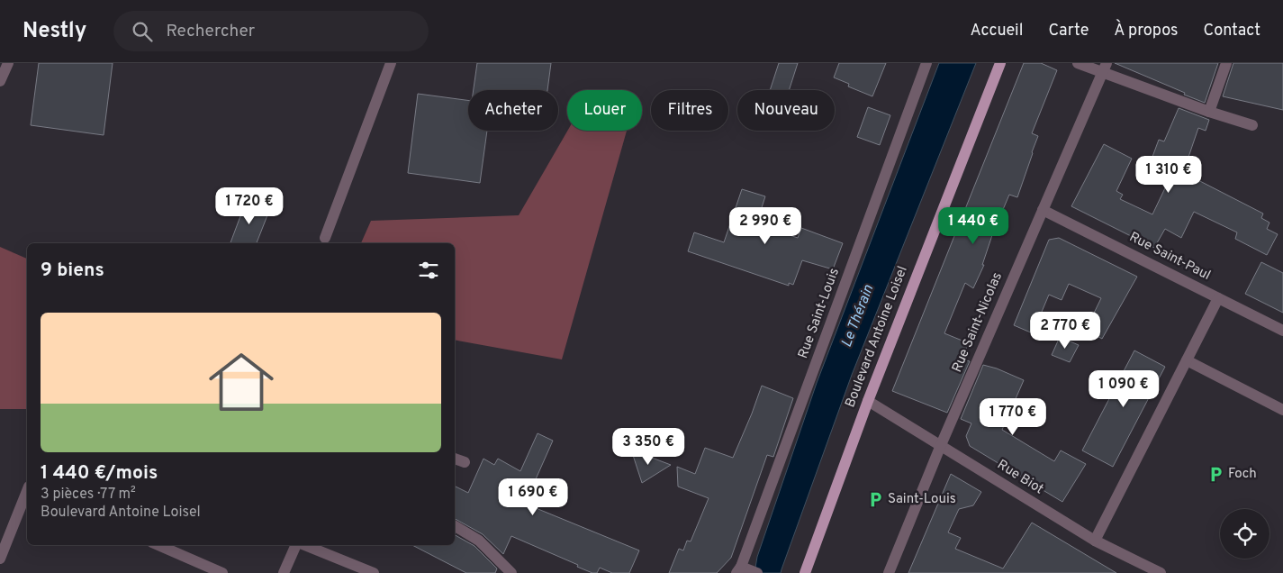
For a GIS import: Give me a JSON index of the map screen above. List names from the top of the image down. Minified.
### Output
{"streets":{"main road":["Boulevard Antoine Loisel"],"street":["Rue Saint-Paul","Rue Saint-Louis","Rue Saint-Nicolas","Rue Biot"]},"crossings":[["Rue Saint-Paul","Rue Saint-Nicolas"],["Rue Saint-Nicolas","Rue Biot"],["Boulevard Antoine Loisel","Rue Biot"]],"water":["Le Thérain"],"places":{"parking":["Foch","Saint-Louis"]},"page":{"header":"Nestly","search":"Rechercher","nav":["Accueil","Carte","À propos","Contact"],"chip":["Acheter","Louer","Filtres","Nouveau"],"price":["1 310 €","1 720 €","2 990 €","1 440 €","2 770 €","1 090 €","1 770 €","3 350 €","1 690 €"],"heading":"9 biens","list":[{"name":"1 440 €/mois","note":"3 pièces · 77 m² · Boulevard Antoine Loisel"}]}}
